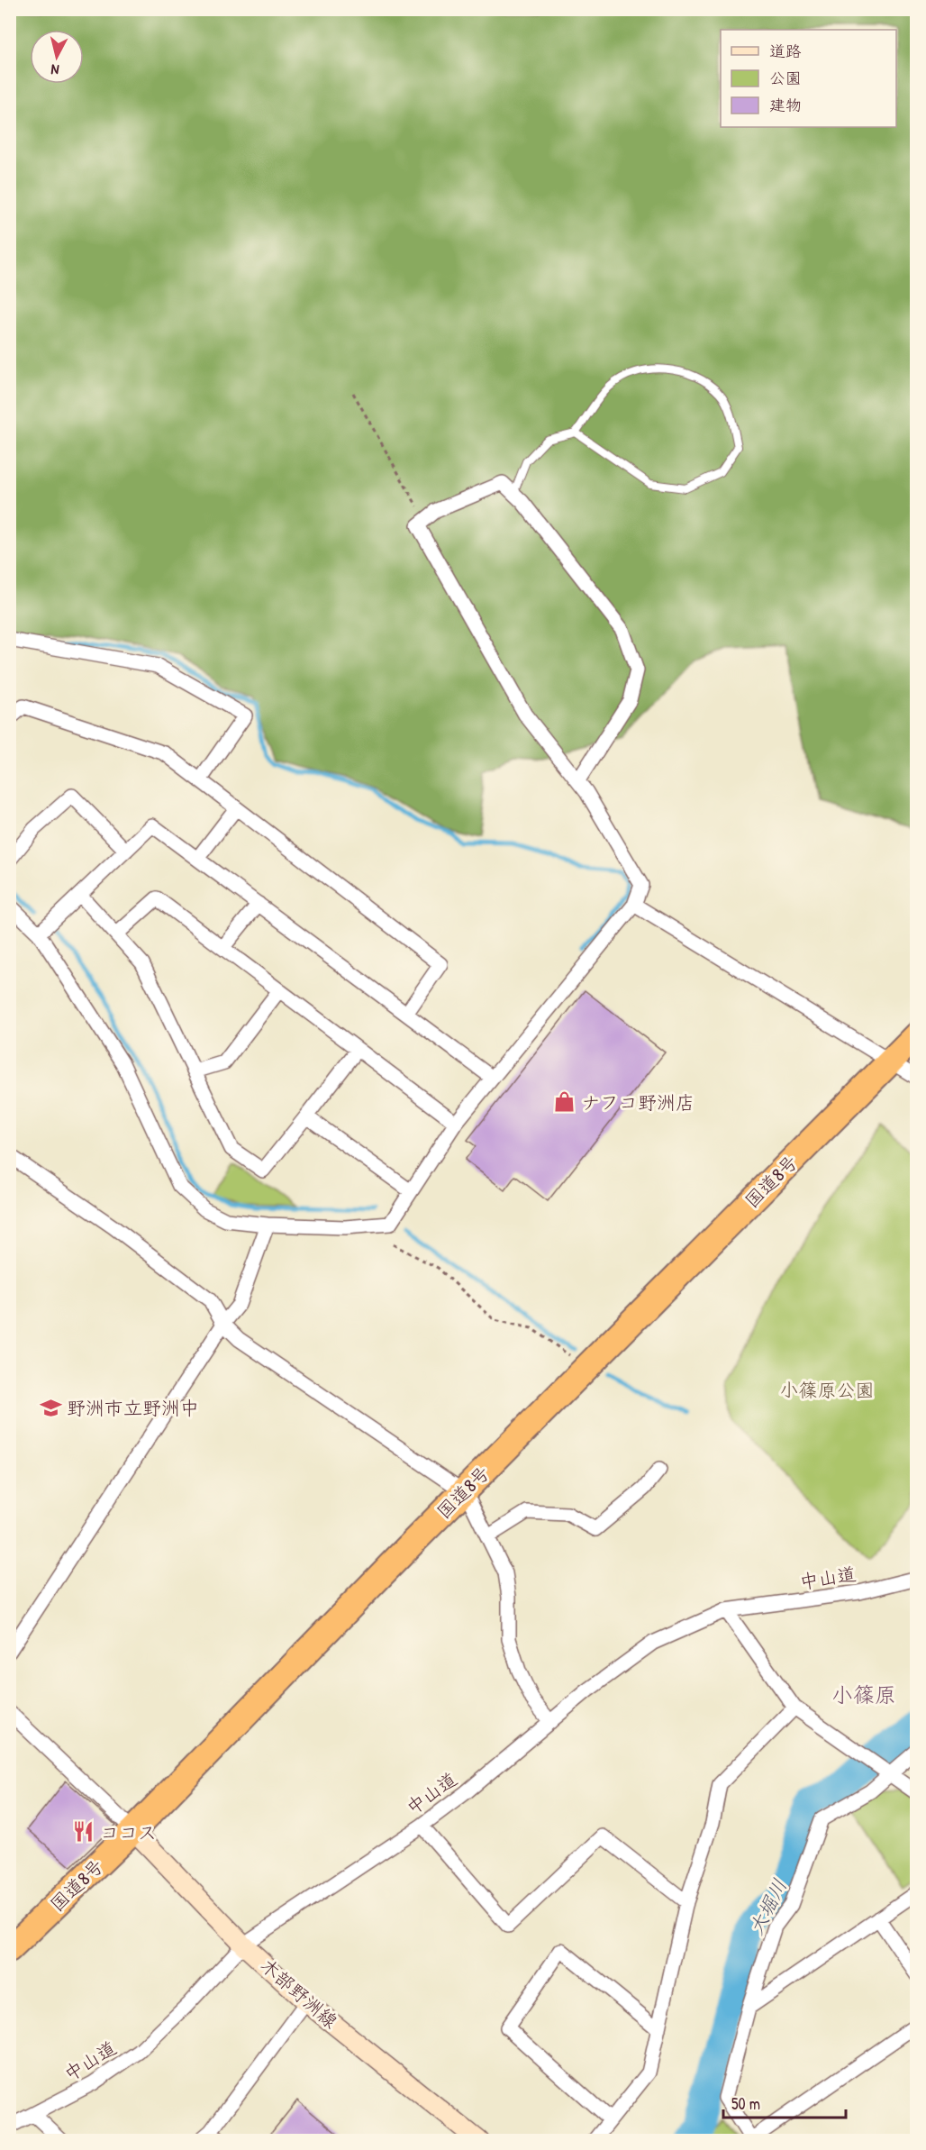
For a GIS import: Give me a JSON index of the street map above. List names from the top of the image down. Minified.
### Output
{"streets":{"highway":["国道8号"],"main road":["木部野洲線"],"street":["中山道"]},"crossings":[["国道8号","木部野洲線"],["中山道","木部野洲線"]],"districts":["小篠原"],"water":["大堀川"],"parks":["小篠原公園"],"places":{"shop":["ナフコ野洲店"],"school or university":["野洲市立野洲中"],"restaurant":["ココス"]},"legend":["道路","公園","建物"],"scale_bar":"50 m","north":"bottom"}
